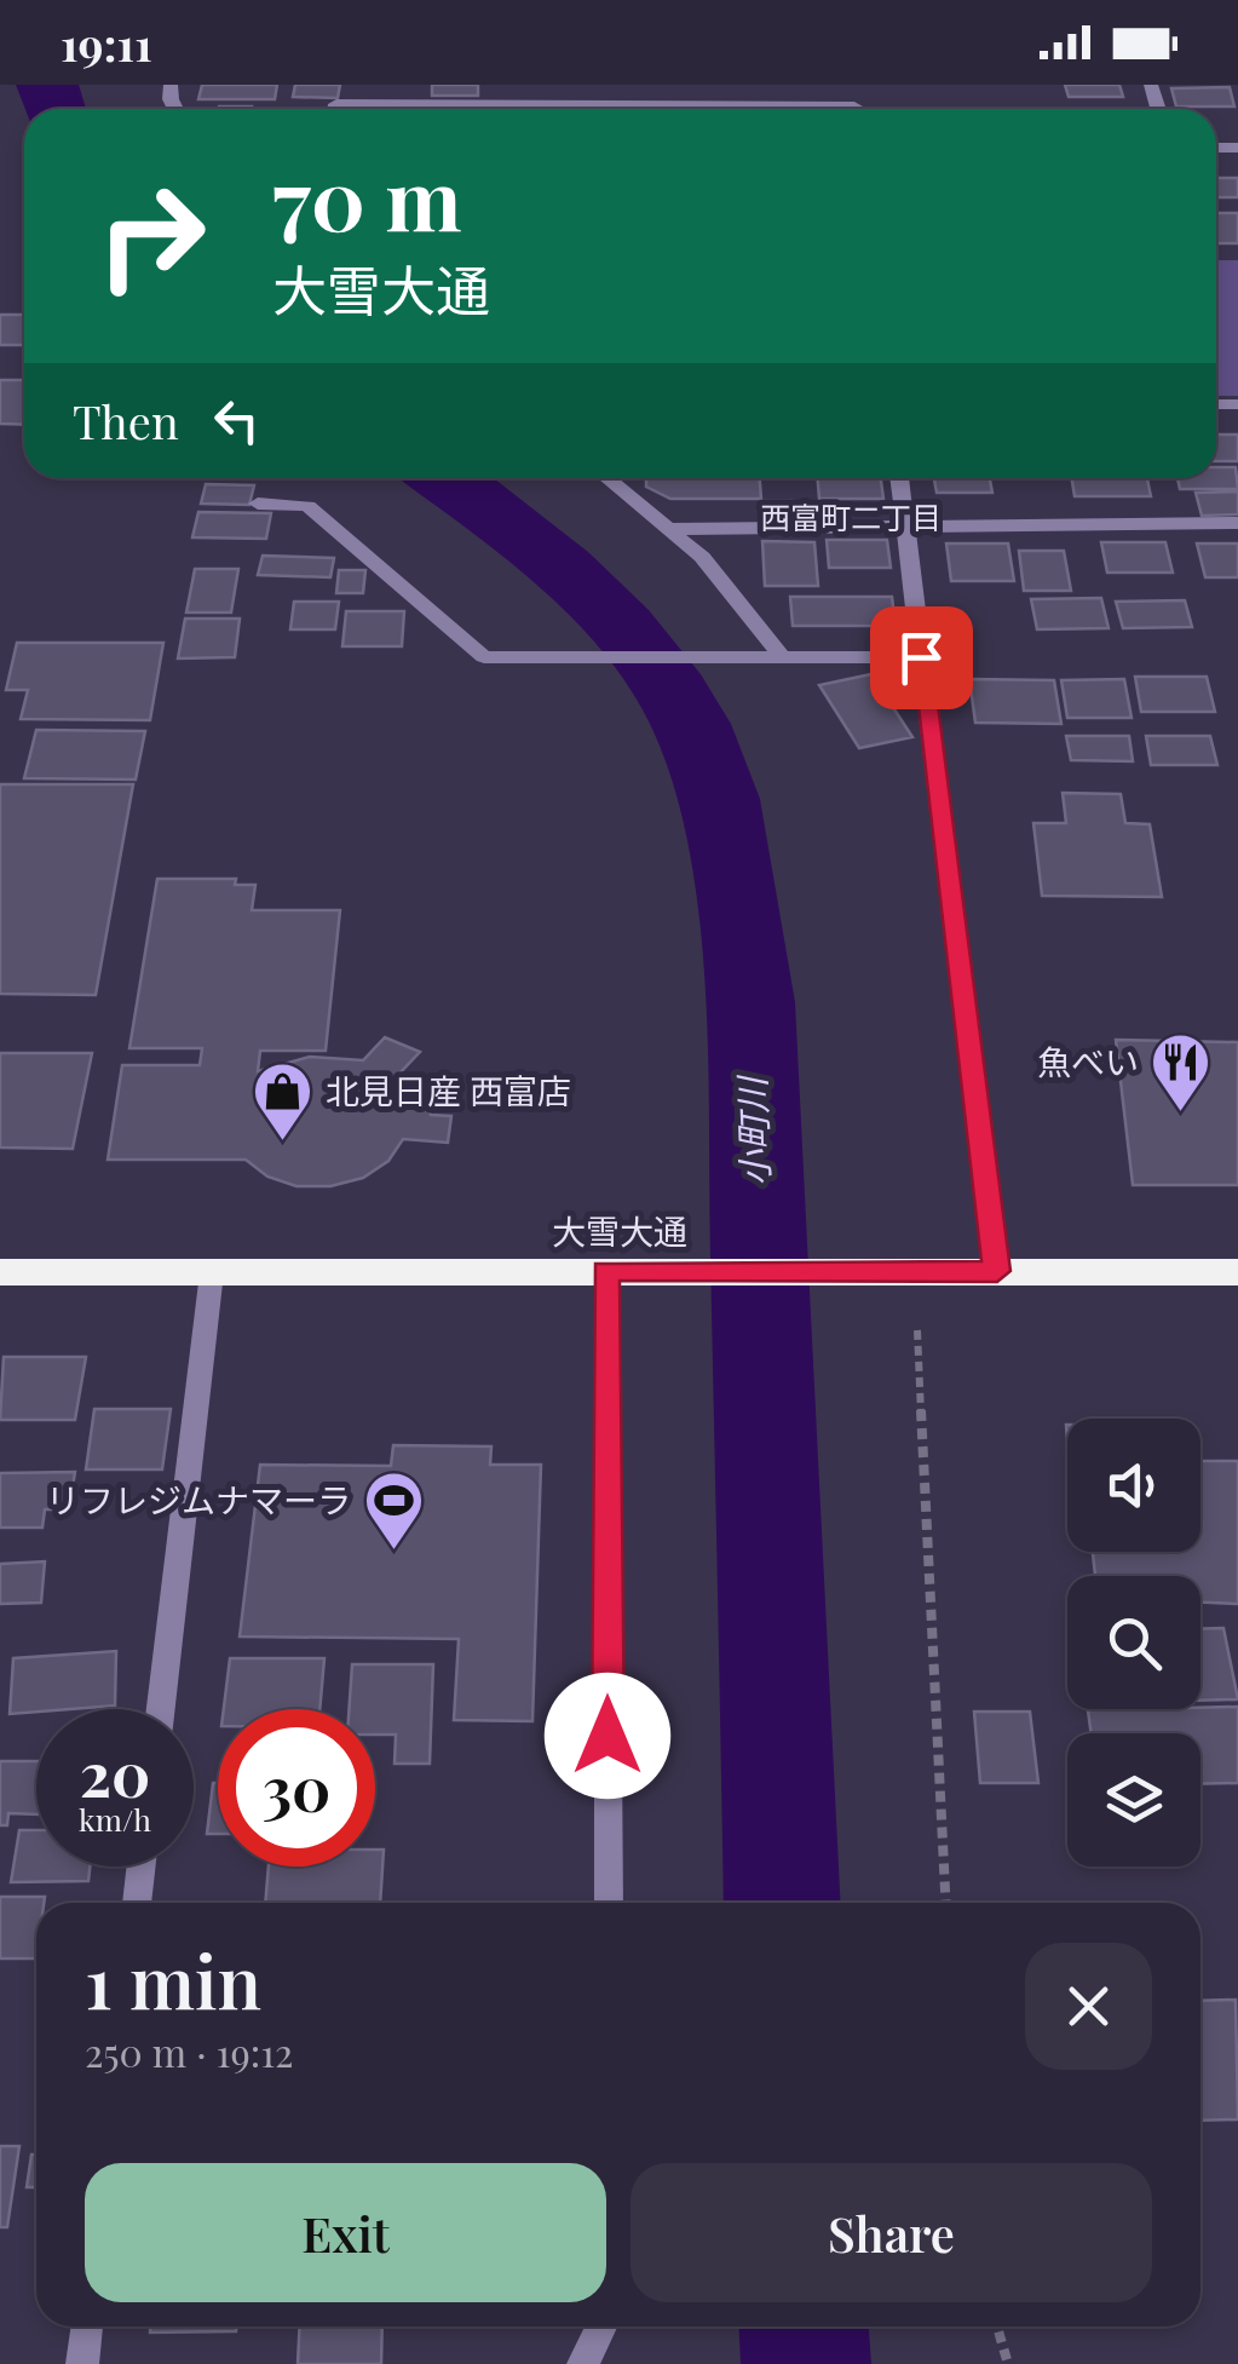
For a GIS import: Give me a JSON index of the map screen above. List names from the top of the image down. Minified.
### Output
{"streets":{"highway":["大雪大通"]},"districts":["西富町二丁目"],"water":["小町川"],"places":{"restaurant":["魚べい"],"shop":["北見日産 西富店"],"sports":["リフレジムナマーラ"]},"page":{"status":"19:11","turn":["70 m","大雪大通"],"then":"Then","speed":"20 km/h","limit":"30","heading":["1 min","250 m · 19:12"],"buttons":["Exit","Share"]}}
